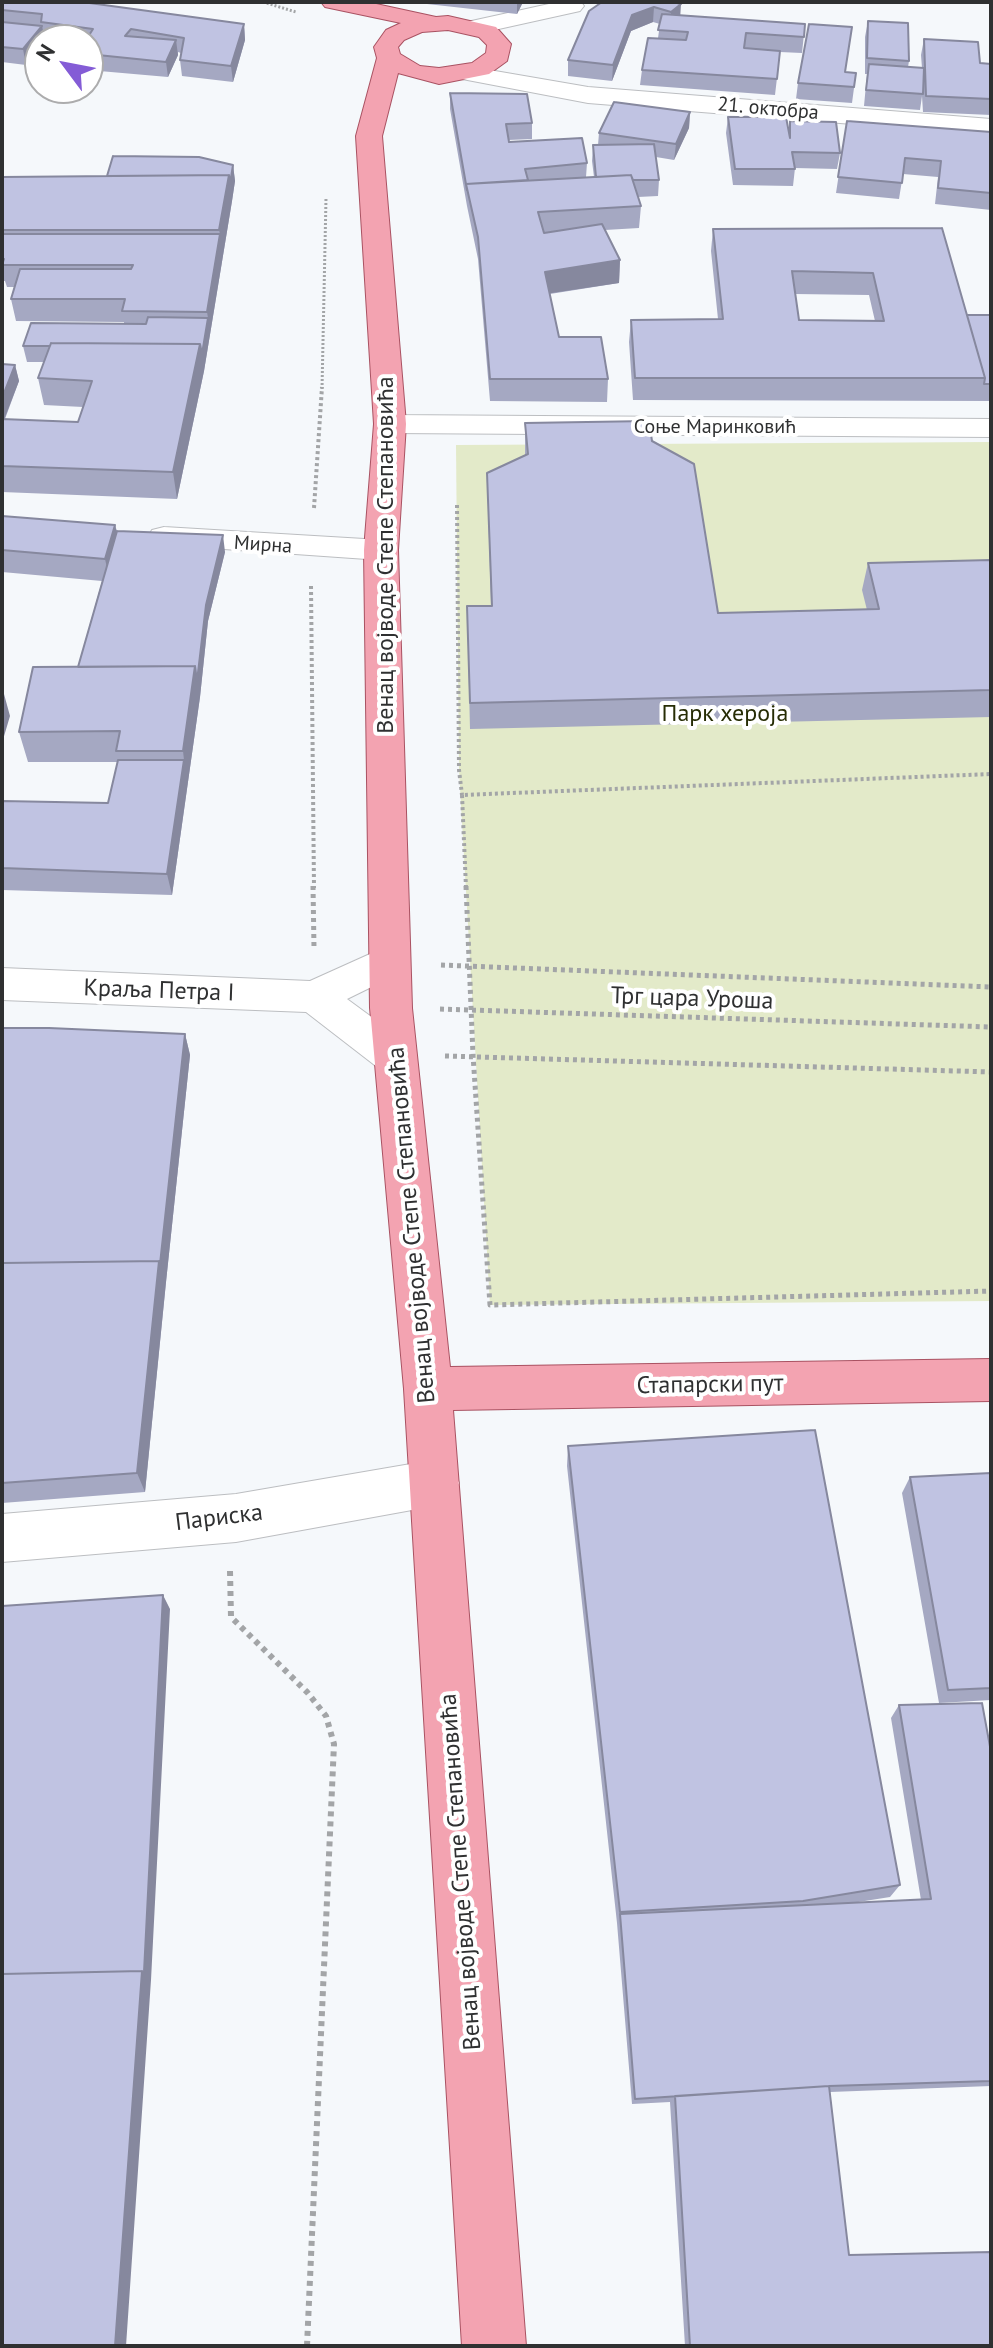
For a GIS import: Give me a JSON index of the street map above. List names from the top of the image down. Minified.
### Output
{"streets":{"main road":["Венац војводе Степе Степановића","Стапарски пут"],"street":["21. октобра","Соње Маринковић","Мирна","Краља Петра I","Париска"],"path":["Трг цара Уроша"]},"crossings":[["Соње Маринковић","Венац војводе Степе Степановића"],["Мирна","Венац војводе Степе Степановића"],["Венац војводе Степе Степановића","Краља Петра I"],["Венац војводе Степе Степановића","Трг цара Уроша"],["Венац војводе Степе Степановића","Стапарски пут"],["Венац војводе Степе Степановића","Париска"]],"parks":["Парк хероја"],"north":"top left"}
